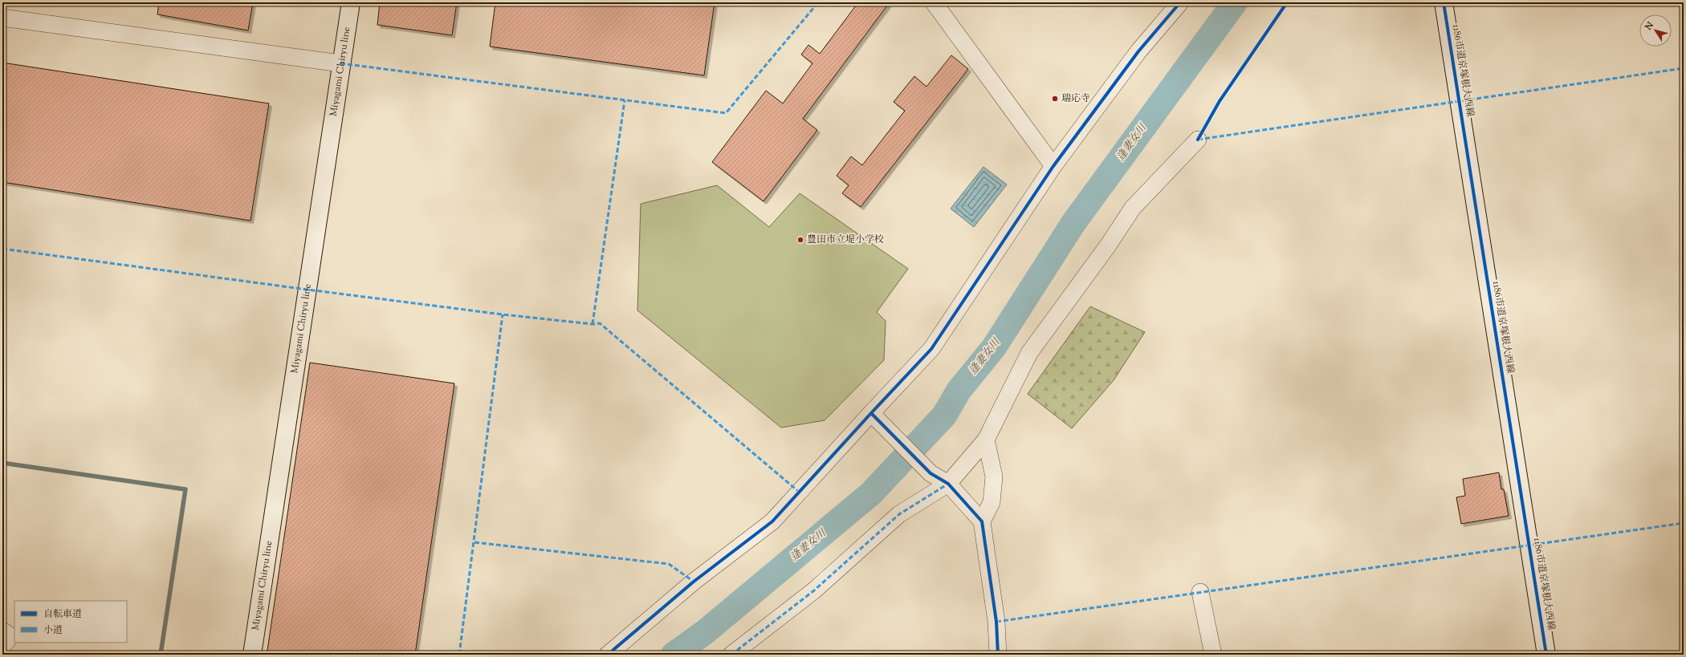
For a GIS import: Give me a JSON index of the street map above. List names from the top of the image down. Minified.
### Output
{"streets":{"main road":["1186市道京塚根大西線","Miyagami Chiryu line"]},"water":["逢妻女川"],"places":["瑞応寺","豊田市立堤小学校"],"legend":["自転車道","小道"],"north":"top left"}
